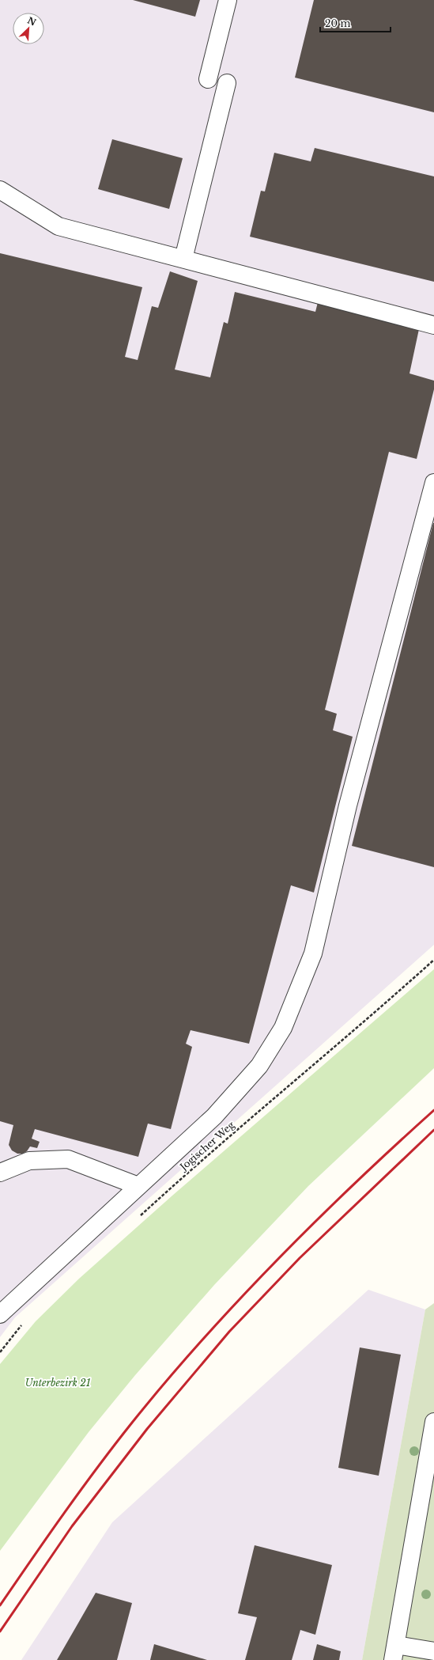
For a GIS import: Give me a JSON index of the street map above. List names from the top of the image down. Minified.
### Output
{"streets":{"path":["Jogischer Weg"]},"parks":["Unterbezirk 21"],"scale_bar":"20 m","north":"top right"}
